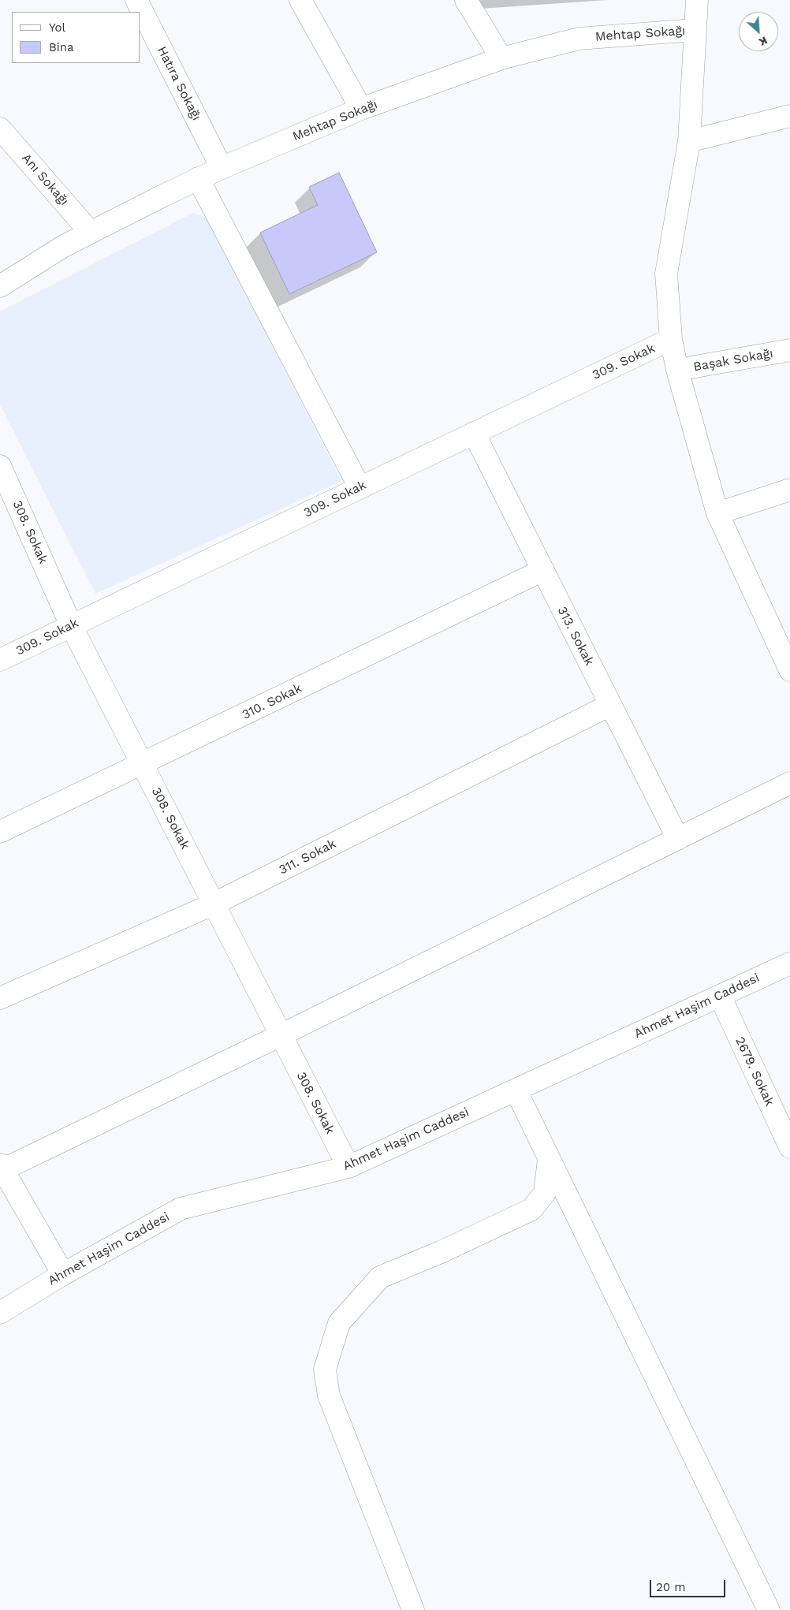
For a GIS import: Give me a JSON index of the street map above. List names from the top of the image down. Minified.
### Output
{"streets":{"street":["Mehtap Sokağı","Hatıra Sokağı","Anı Sokağı","Başak Sokağı","309. Sokak","308. Sokak","313. Sokak","310. Sokak","311. Sokak","Ahmet Haşim Caddesi","2679. Sokak"]},"crossings":[["Mehtap Sokağı","Hatıra Sokağı"],["Mehtap Sokağı","Anı Sokağı"],["309. Sokak","308. Sokak"],["309. Sokak","313. Sokak"],["308. Sokak","310. Sokak"],["308. Sokak","311. Sokak"],["308. Sokak","Ahmet Haşim Caddesi"],["313. Sokak","310. Sokak"],["313. Sokak","311. Sokak"],["Ahmet Haşim Caddesi","2679. Sokak"]],"legend":["Yol","Bina"],"scale_bar":"20 m","north":"bottom right"}
